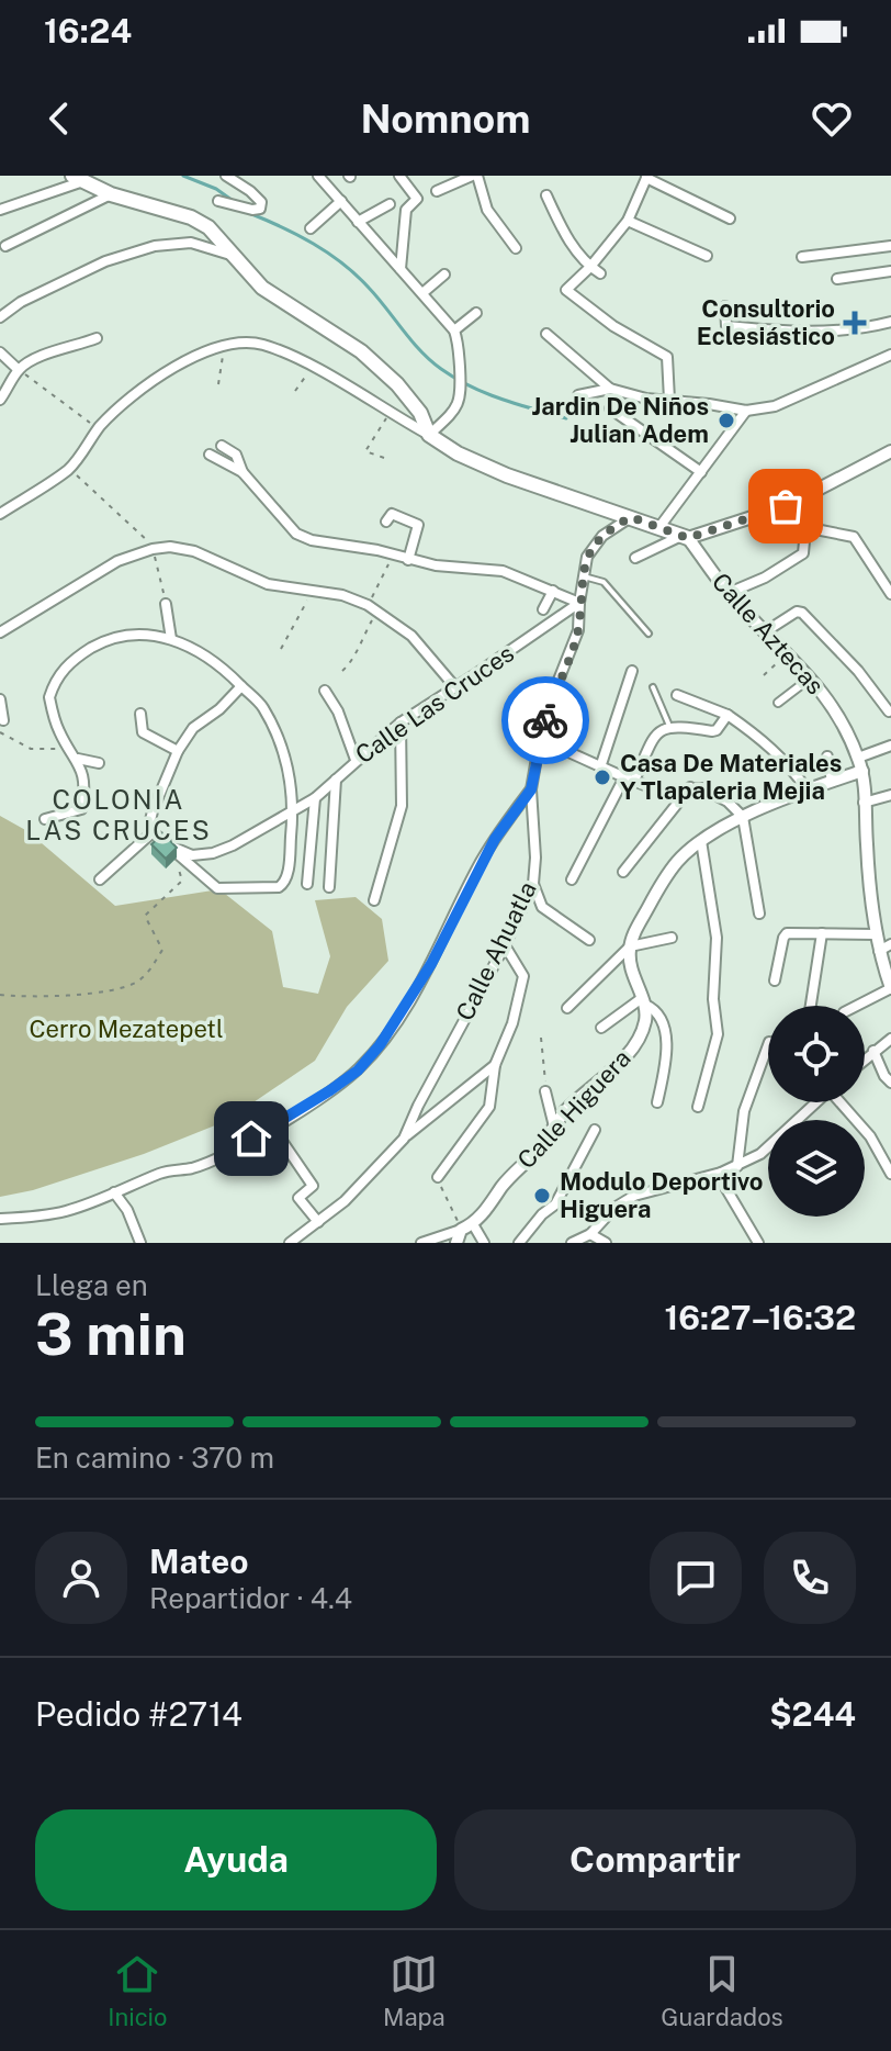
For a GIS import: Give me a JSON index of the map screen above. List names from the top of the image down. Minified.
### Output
{"streets":{"street":["Calle Aztecas","Calle Las Cruces","Calle Ahuatla","Calle Higuera"]},"crossings":[["Calle Las Cruces","Calle Ahuatla"]],"districts":["COLONIA LAS CRUCES"],"parks":["Cerro Mezatepetl"],"places":{"health":["Consultorio Eclesiástico"],"other":["Jardin De Niños Julian Adem","Casa De Materiales Y Tlapaleria Mejia","Modulo Deportivo Higuera"]},"page":{"status":"16:24","header":"Nomnom","heading":["3 min","Llega en","16:27–16:32"],"panel":["Mateo","Repartidor · 4.4","Pedido #2714","$244"],"bar":"En camino · 370 m","buttons":["Ayuda","Compartir"],"tabs":["Inicio","Mapa","Guardados"]}}
